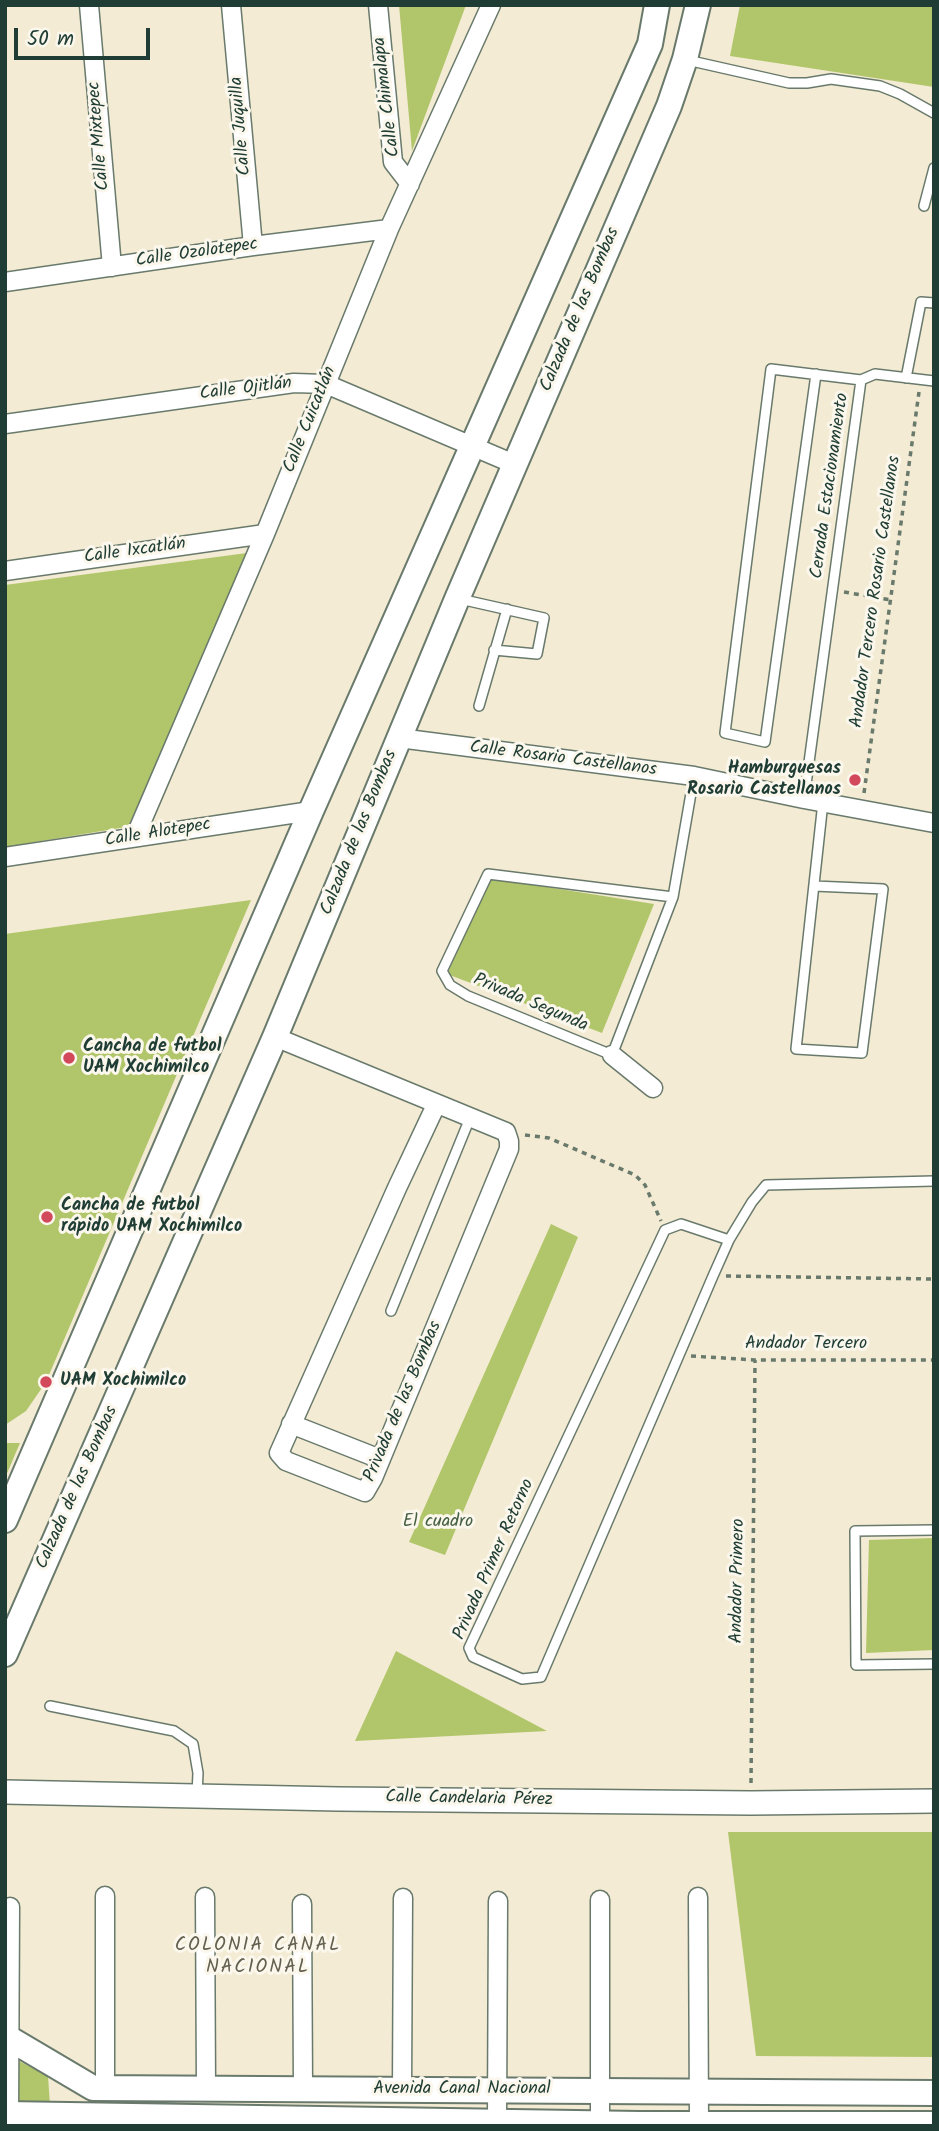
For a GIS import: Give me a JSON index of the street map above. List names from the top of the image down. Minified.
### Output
{"streets":{"main road":["Calzada de las Bombas","Avenida Canal Nacional"],"street":["Calle Chimalapa","Calle Juquilla","Calle Mixtepec","Calle Ozolotepec","Calle Ojitlán","Calle Cuicatlán","Calle Ixcatlán","Calle Rosario Castellanos","Calle Alotepec","Privada de las Bombas","Calle Candelaria Pérez"],"lane":["Cerrada Estacionamiento","Privada Segunda","Privada Primer Retorno"],"path":["Andador Tercero Rosario Castellanos","Andador Tercero","Andador Primero"]},"crossings":[["Calle Chimalapa","Calle Cuicatlán"],["Calle Juquilla","Calle Ozolotepec"],["Calle Mixtepec","Calle Ozolotepec"],["Calle Ozolotepec","Calle Cuicatlán"],["Calzada de las Bombas","Calle Ojitlán"],["Calzada de las Bombas","Calle Rosario Castellanos"],["Calle Ojitlán","Calle Cuicatlán"],["Calle Cuicatlán","Calle Ixcatlán"],["Calle Cuicatlán","Calle Alotepec"],["Cerrada Estacionamiento","Calle Rosario Castellanos"],["Andador Tercero Rosario Castellanos","Calle Rosario Castellanos"],["Andador Tercero","Privada Primer Retorno"],["Andador Tercero","Andador Primero"],["Andador Primero","Calle Candelaria Pérez"]],"districts":["COLONIA CANAL NACIONAL"],"parks":["El cuadro"],"places":["Hamburguesas Rosario Castellanos","Cancha de futbol UAM Xochimilco","Cancha de futbol rápido UAM Xochimilco","UAM Xochimilco"],"scale_bar":"50 m"}
